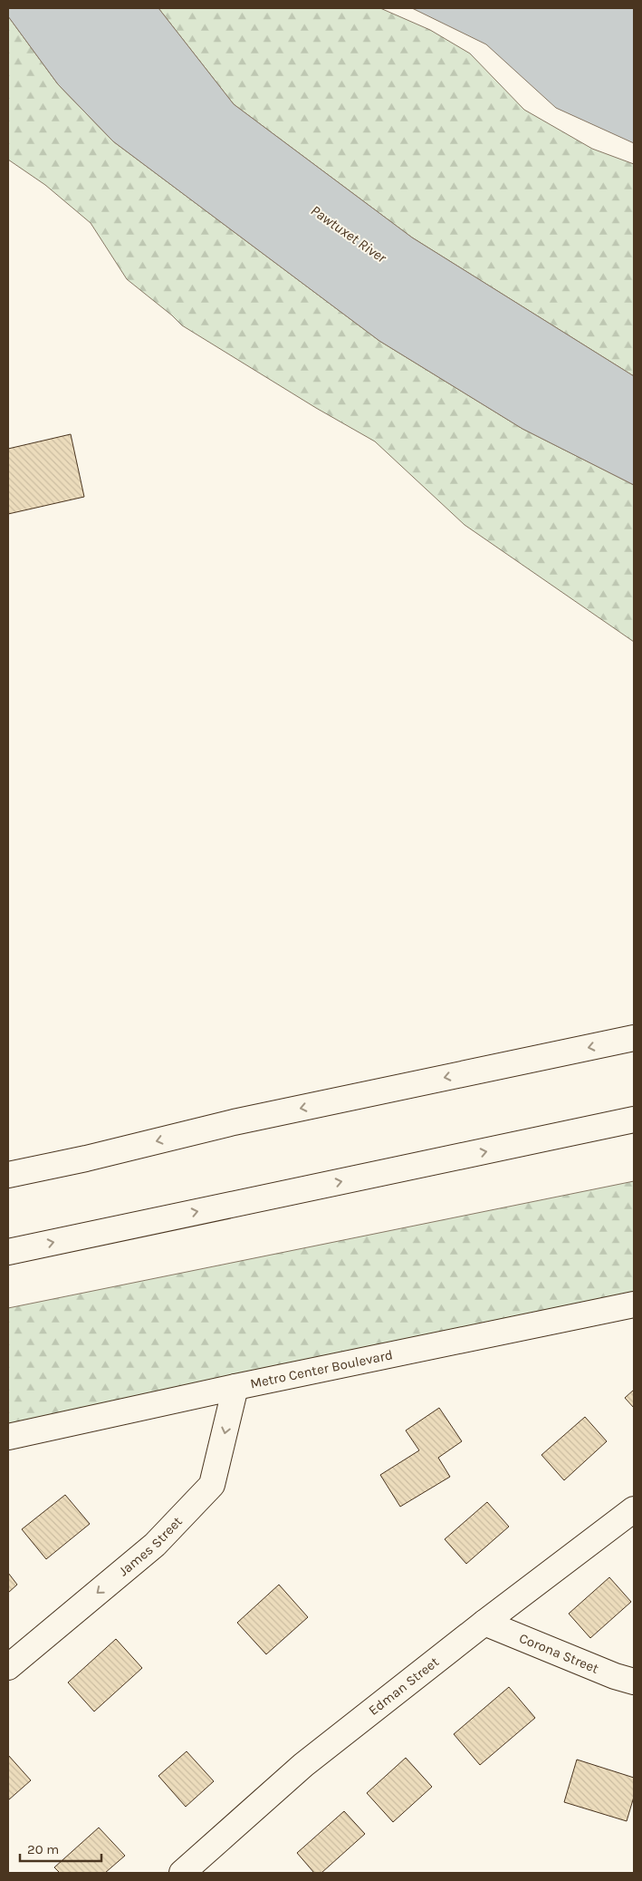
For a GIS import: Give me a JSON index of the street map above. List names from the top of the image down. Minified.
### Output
{"streets":{"main road":["Metro Center Boulevard","James Street","Corona Street","Edman Street"]},"crossings":[["Metro Center Boulevard","James Street"],["Corona Street","Edman Street"]],"one_way":["James Street"],"water":["Pawtuxet River"],"scale_bar":"20 m"}
